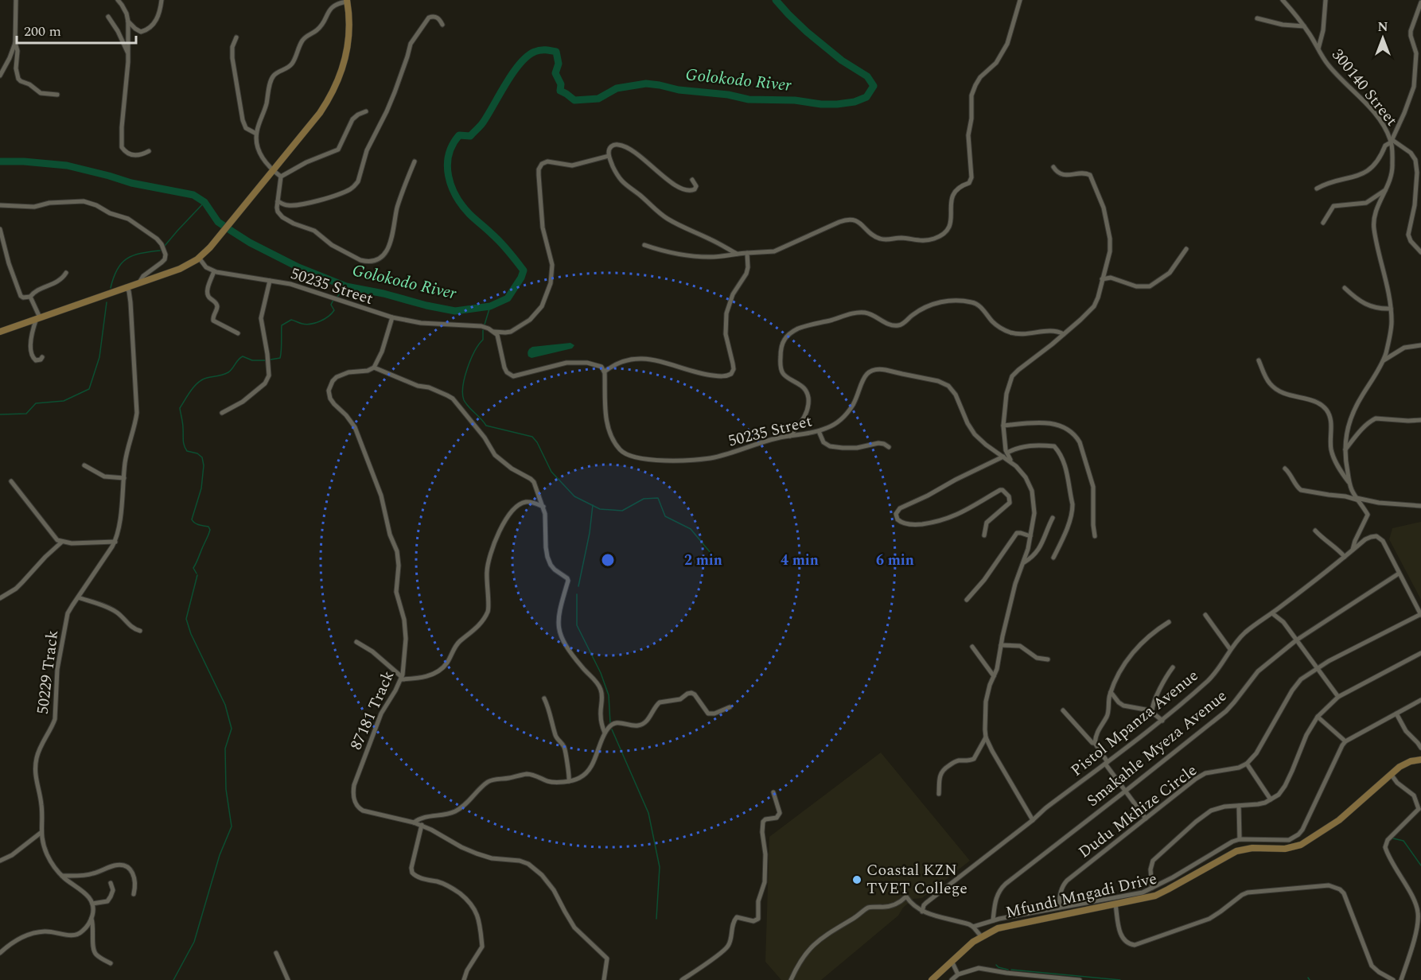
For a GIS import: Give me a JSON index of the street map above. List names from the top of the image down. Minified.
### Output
{"streets":{"street":["300140 Street","50235 Street","50229 Track","87181 Track","Pistol Mpanza Avenue","Smakahle Myeza Avenue","Dudu Mkhize Circle","Mfundi Mngadi Drive"]},"crossings":[["300140 Street","Pistol Mpanza Avenue"],["50235 Street","Pistol Mpanza Avenue"],["Pistol Mpanza Avenue","Smakahle Myeza Avenue"]],"water":["Golokodo River"],"places":["Coastal KZN TVET College"],"scale_bar":"200 m","north":"top","rings":["2 min","4 min","6 min"]}
